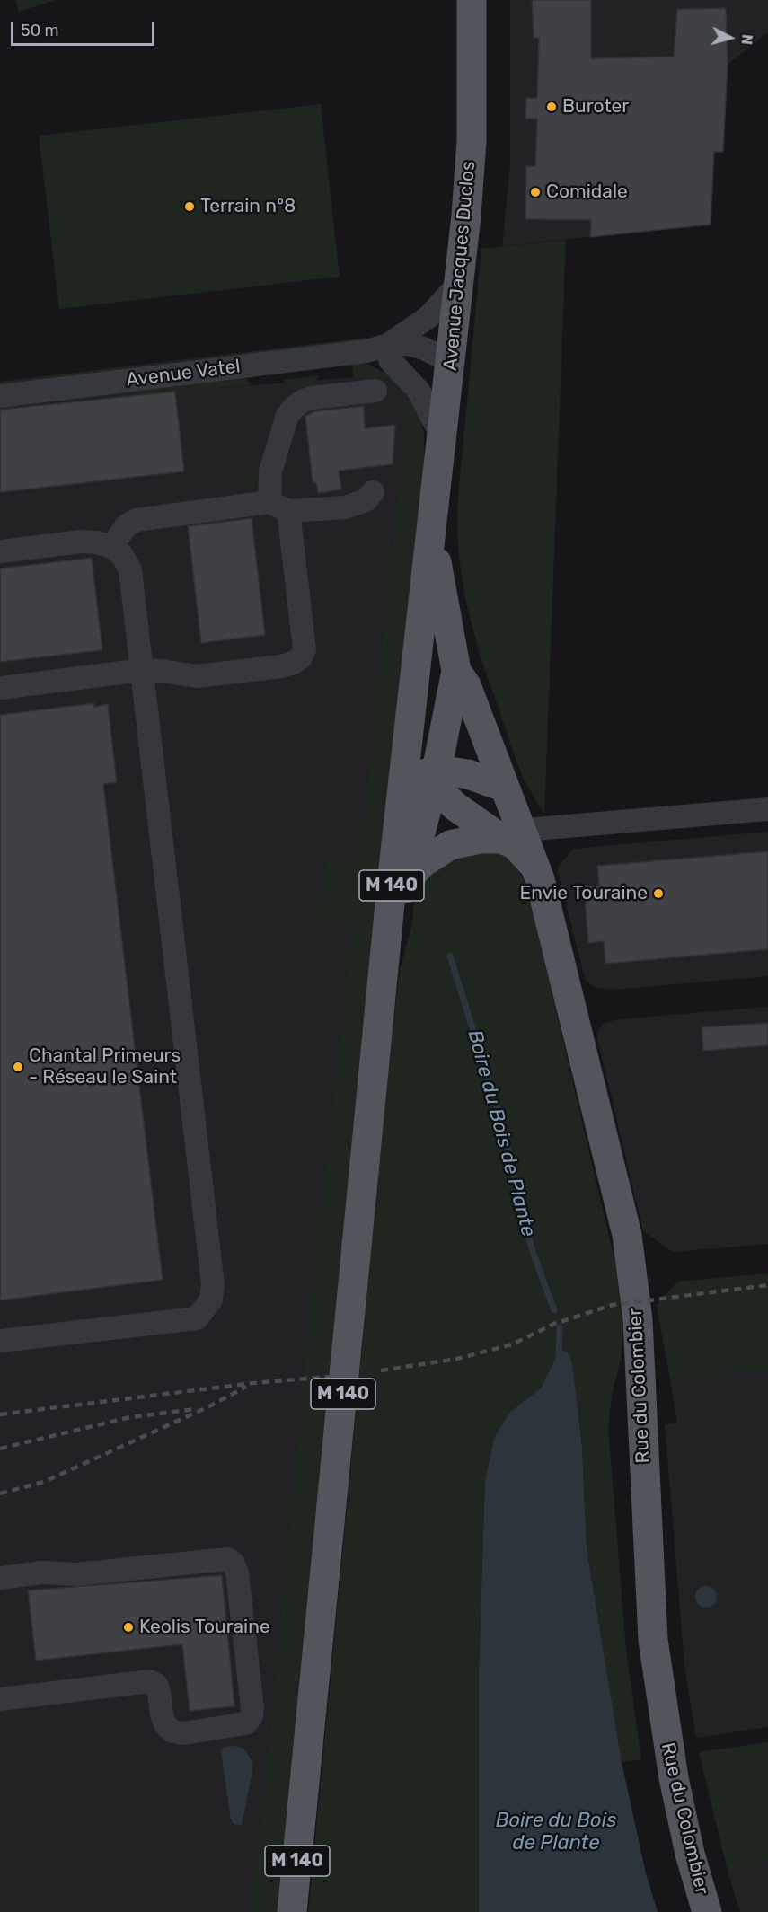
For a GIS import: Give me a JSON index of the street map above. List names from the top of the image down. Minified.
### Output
{"streets":{"main road":["Avenue Jacques Duclos","M 140","Rue du Colombier"],"street":["Avenue Vatel"]},"crossings":[["Avenue Jacques Duclos","Avenue Vatel"],["Avenue Jacques Duclos","M 140"],["M 140","Rue du Colombier"]],"water":["Boire du Bois de Plante"],"places":["Buroter","Comidale","Terrain n°8","Envie Touraine","Chantal Primeurs - Réseau le Saint","Keolis Touraine"],"scale_bar":"50 m","north":"right"}
